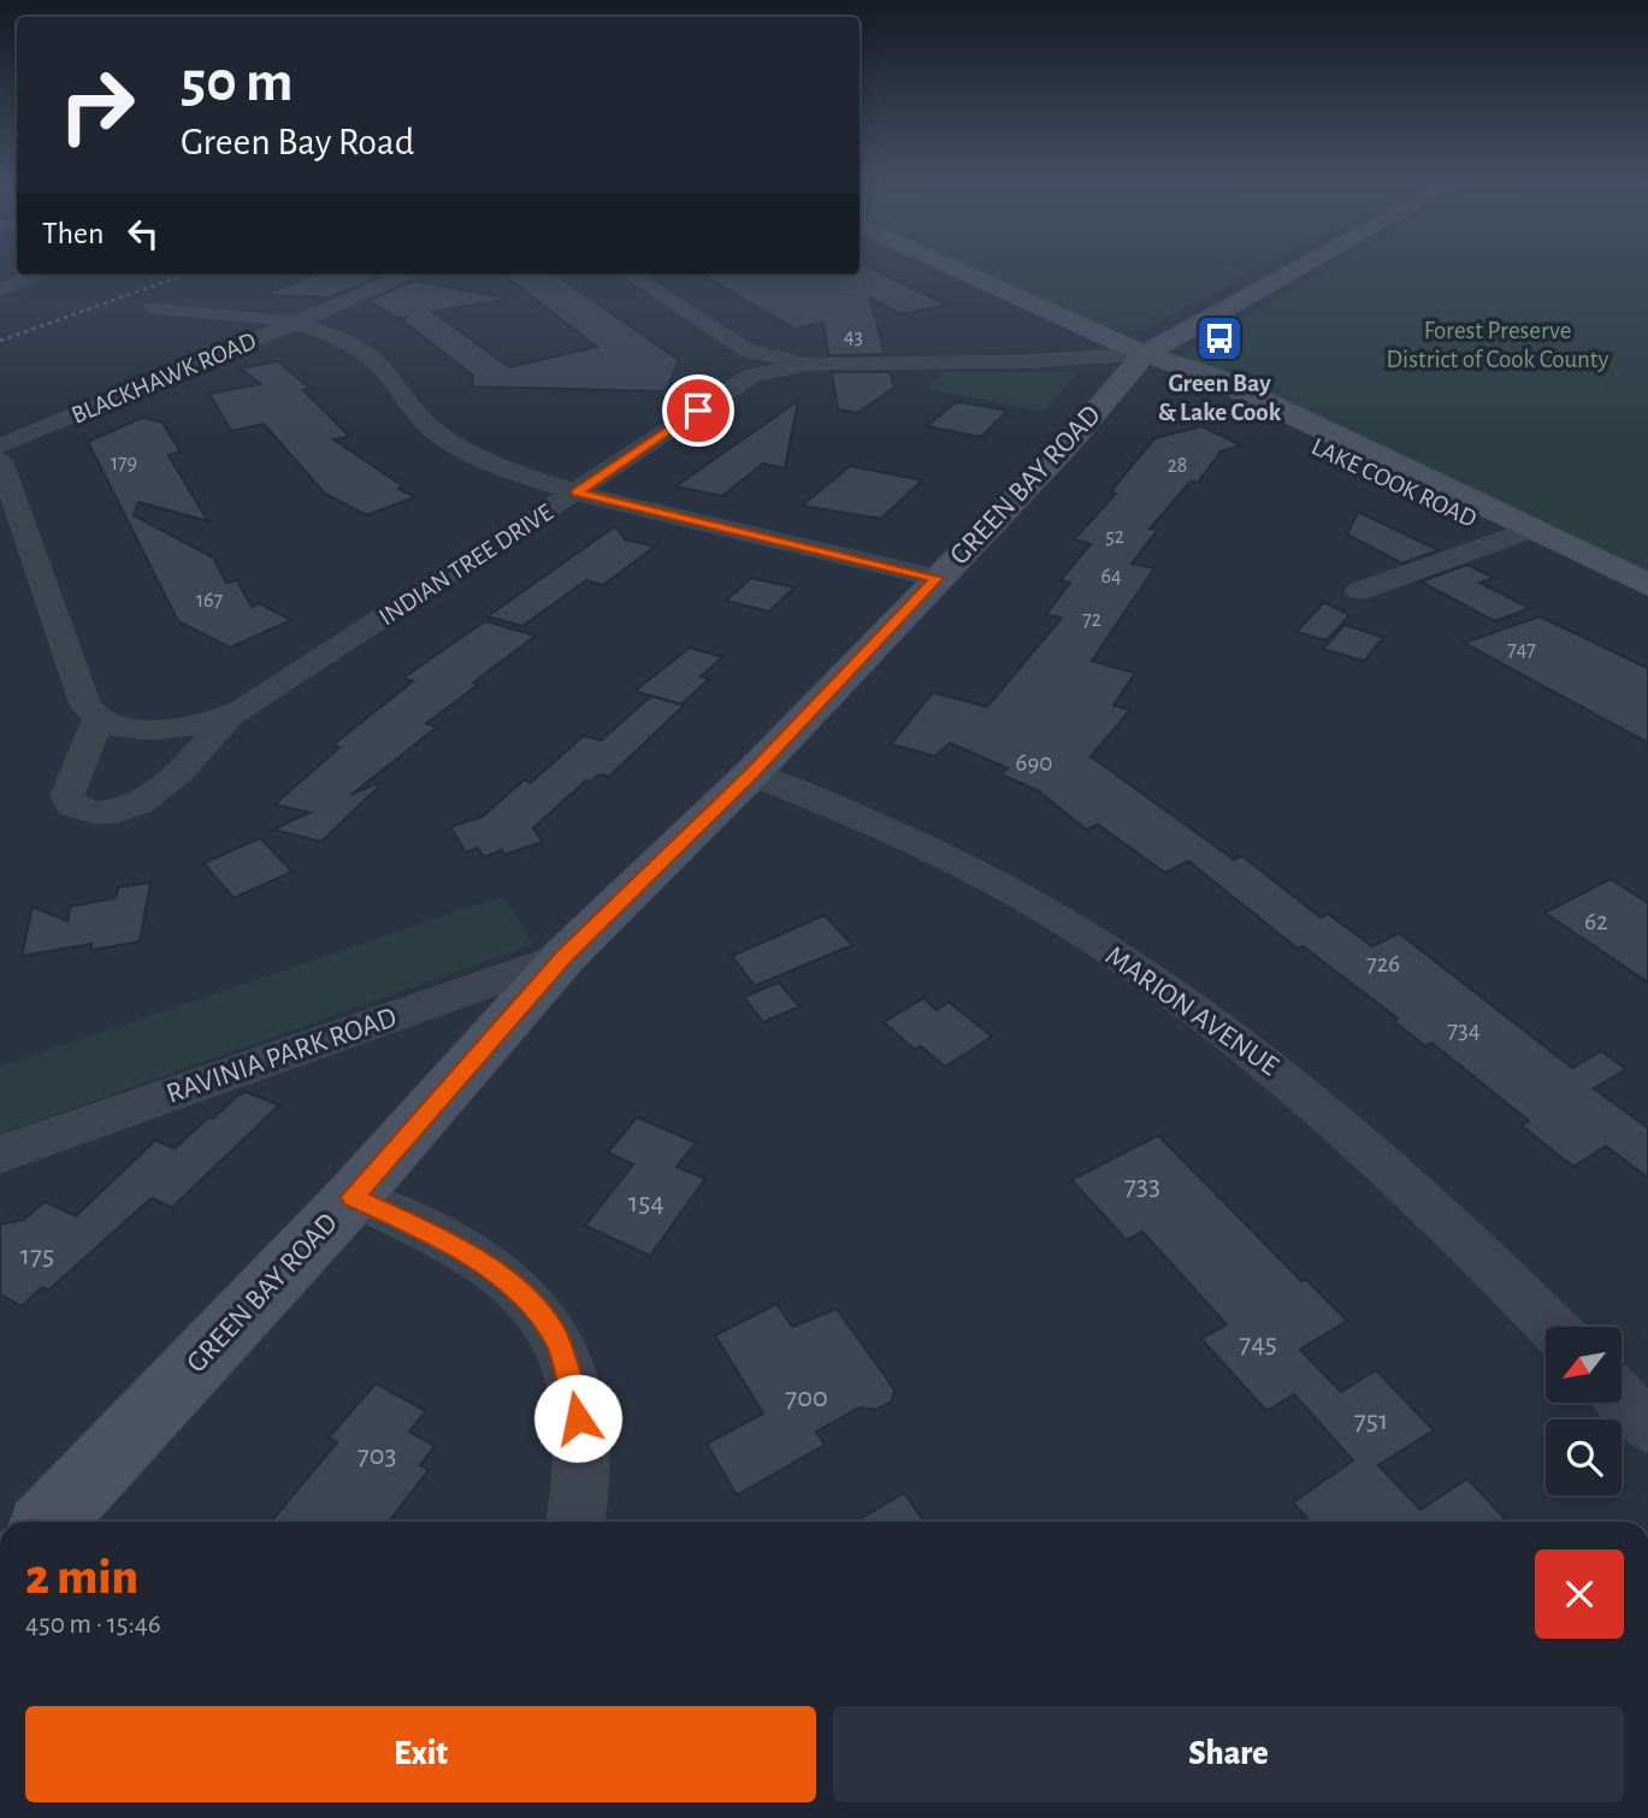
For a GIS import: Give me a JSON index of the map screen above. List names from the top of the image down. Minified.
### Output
{"streets":{"main road":["LAKE COOK ROAD","GREEN BAY ROAD"],"street":["BLACKHAWK ROAD","INDIAN TREE DRIVE","MARION AVENUE","RAVINIA PARK ROAD"]},"crossings":[["LAKE COOK ROAD","GREEN BAY ROAD"],["LAKE COOK ROAD","INDIAN TREE DRIVE"],["GREEN BAY ROAD","INDIAN TREE DRIVE"],["GREEN BAY ROAD","MARION AVENUE"],["GREEN BAY ROAD","RAVINIA PARK ROAD"]],"parks":["Forest Preserve District of Cook County"],"places":{"bus stop":["Green Bay & Lake Cook"]},"house_numbers":["43","179","28","52","64","167","72","747","690","62","726","734","733","154","175","745","700","751","703"],"north":"bottom left","page":{"turn":["50 m","Green Bay Road"],"then":"Then","heading":["2 min","450 m · 15:46"],"buttons":["Exit","Share"]}}
